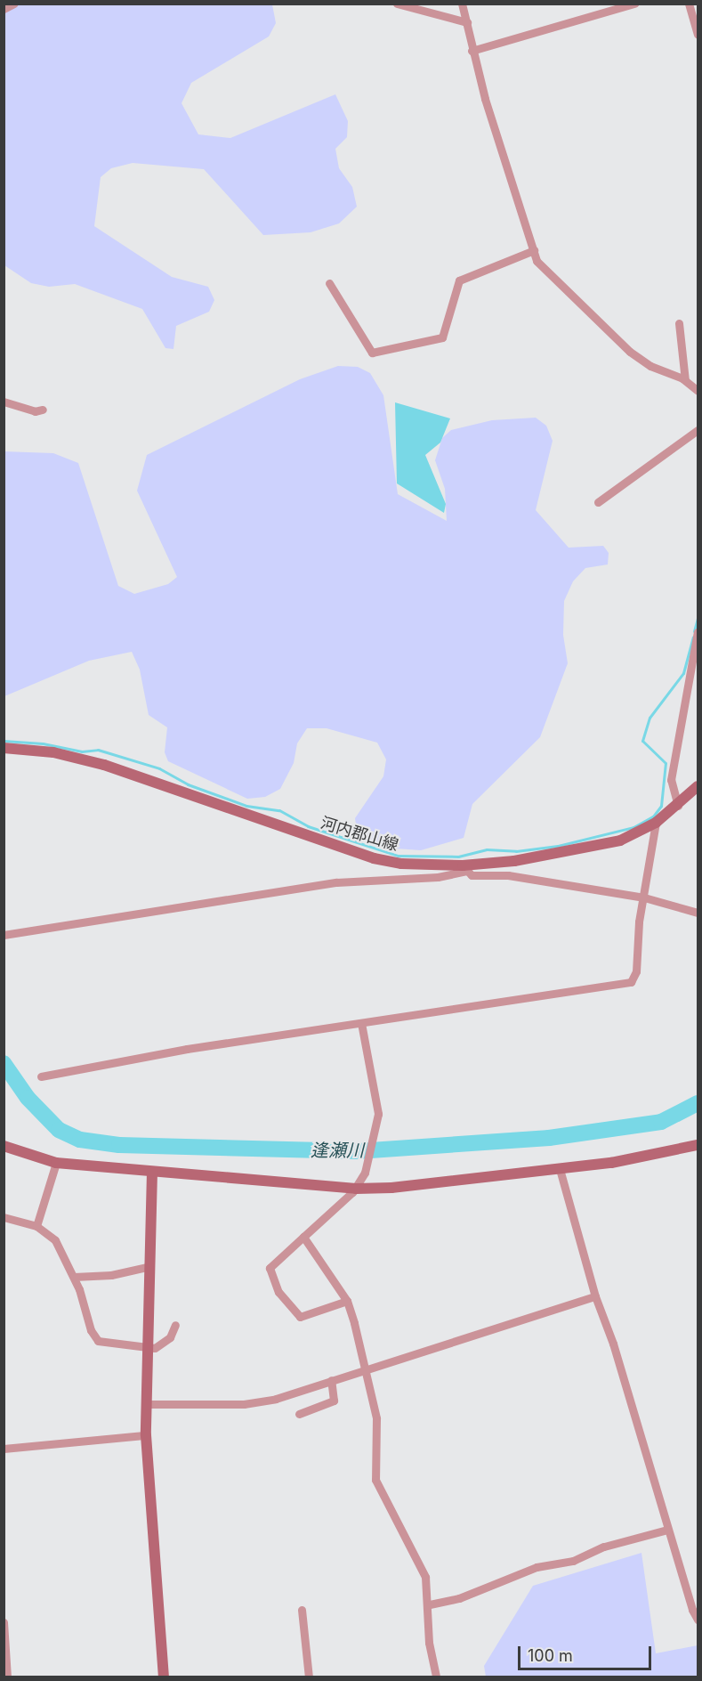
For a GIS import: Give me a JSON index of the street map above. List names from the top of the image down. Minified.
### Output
{"streets":{"street":["河内郡山線"]},"water":["逢瀬川"],"scale_bar":"100 m"}
